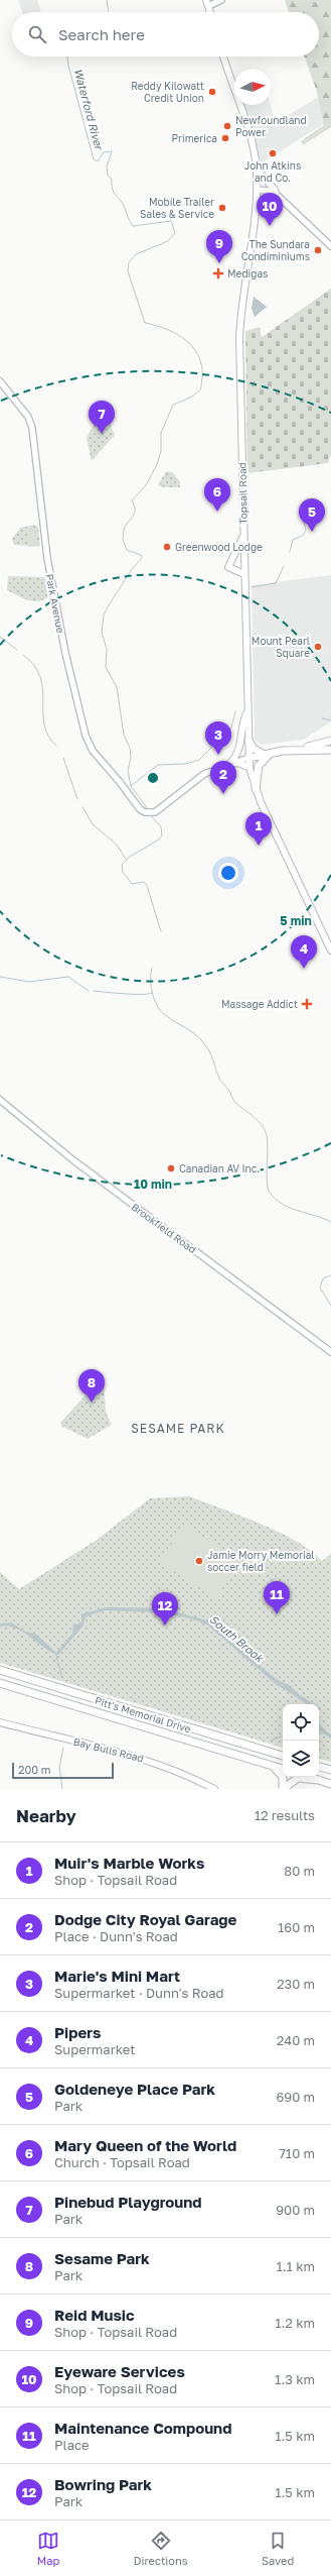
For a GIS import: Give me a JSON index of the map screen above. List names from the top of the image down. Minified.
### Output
{"streets":{"highway":["Pitt's Memorial Drive"],"main road":["Topsail Road","Park Avenue","Brookfield Road","Bay Bulls Road"]},"districts":["SESAME PARK"],"water":["Waterford River","South Brook"],"places":{"other":["Reddy Kilowatt Credit Union","Newfoundland Power","Primerica","John Atkins and Co.","Mobile Trailer Sales & Service","The Sundara Condiminiums","Greenwood Lodge","Mount Pearl Square","Canadian AV Inc.","Jamie Morry Memorial soccer field"],"health":["Medigas","Massage Addict"]},"scale_bar":"200 m","north":"right","page":{"search":"Search here","pins":["10","9","7","6","5","3","2","1","4","8","11","12"],"scale":"200 m","heading":["Nearby","12 results"],"list":[{"mark":"1","name":"Muir's Marble Works","note":"Shop · Topsail Road","value":"80 m"},{"mark":"2","name":"Dodge City Royal Garage","note":"Place · Dunn's Road","value":"160 m"},{"mark":"3","name":"Marie's Mini Mart","note":"Supermarket · Dunn's Road","value":"230 m"},{"mark":"4","name":"Pipers","note":"Supermarket","value":"240 m"},{"mark":"5","name":"Goldeneye Place Park","note":"Park","value":"690 m"},{"mark":"6","name":"Mary Queen of the World","note":"Church · Topsail Road","value":"710 m"},{"mark":"7","name":"Pinebud Playground","note":"Park","value":"900 m"},{"mark":"8","name":"Sesame Park","note":"Park","value":"1.1 km"},{"mark":"9","name":"Reid Music","note":"Shop · Topsail Road","value":"1.2 km"},{"mark":"10","name":"Eyeware Services","note":"Shop · Topsail Road","value":"1.3 km"},{"mark":"11","name":"Maintenance Compound","note":"Place","value":"1.5 km"},{"mark":"12","name":"Bowring Park","note":"Park","value":"1.5 km"}],"nav":["Map","Directions","Saved"]},"rings":["5 min","10 min"]}
